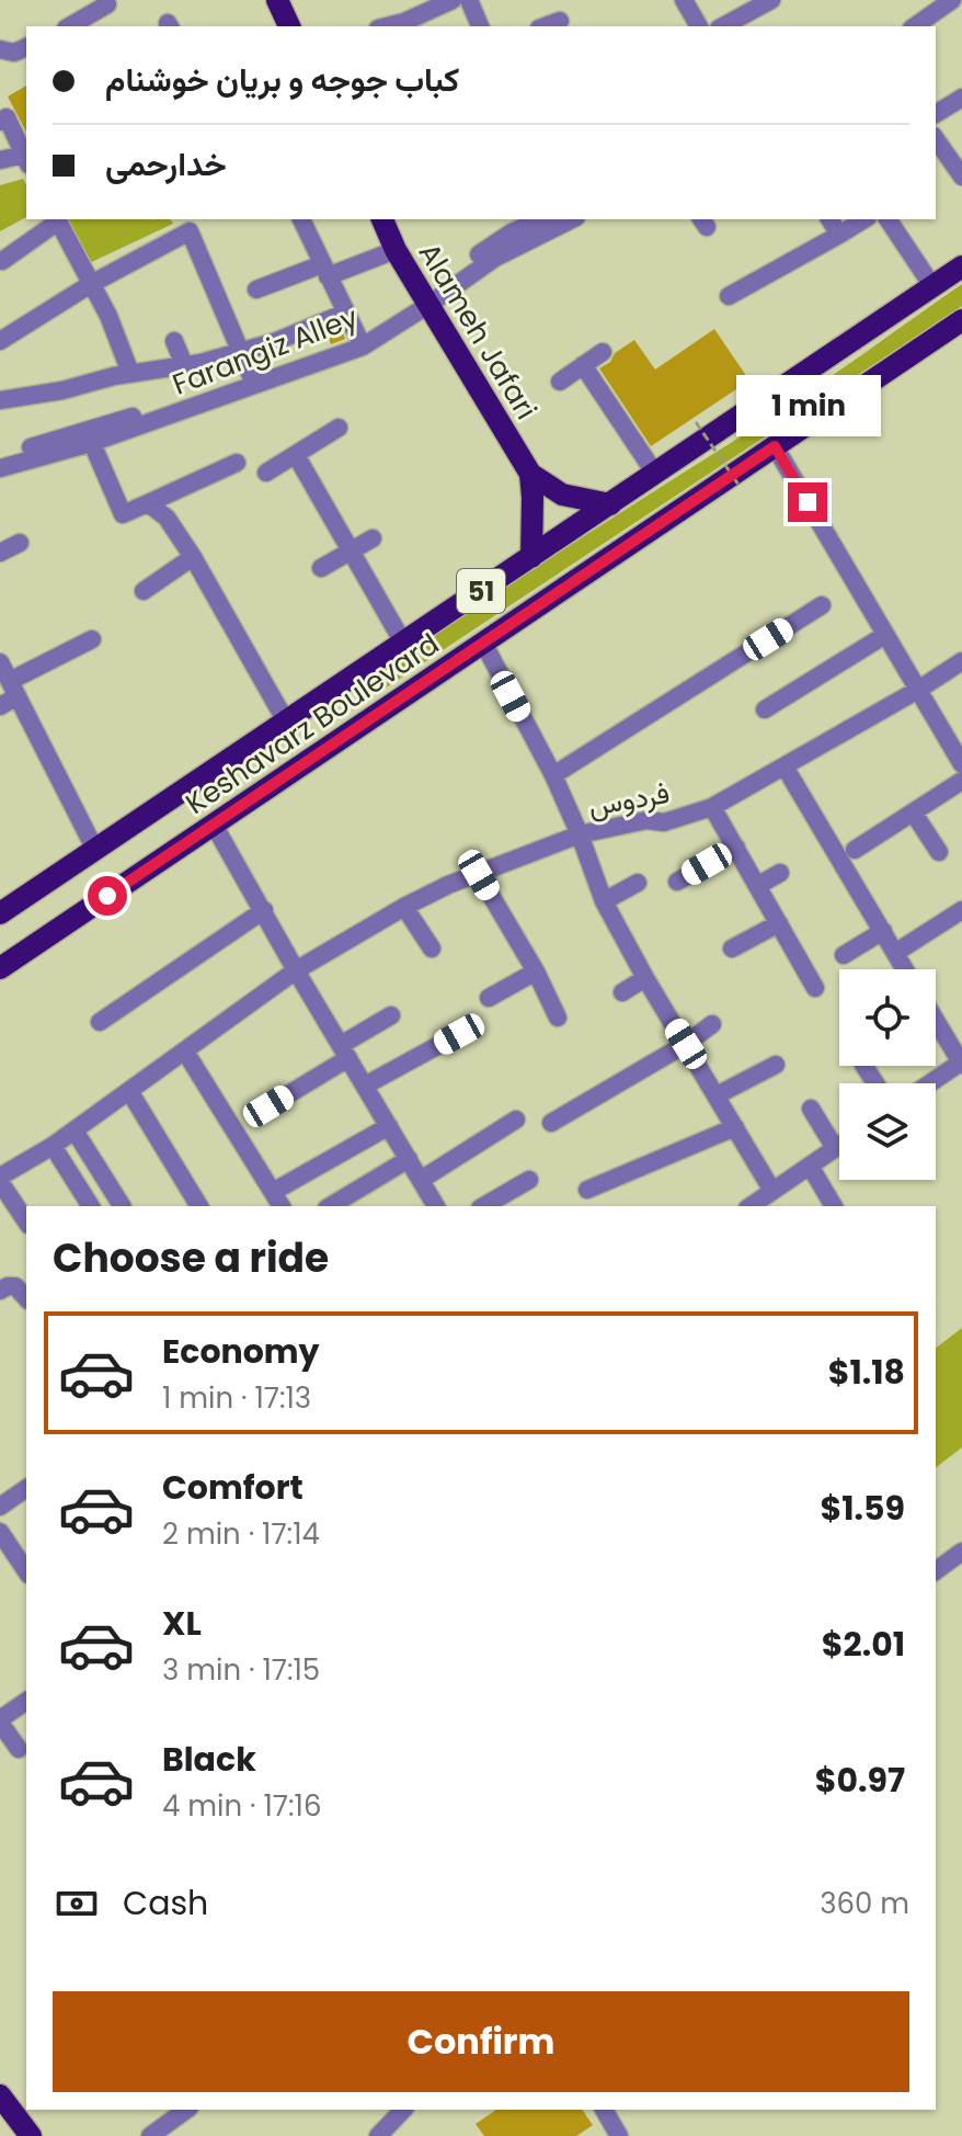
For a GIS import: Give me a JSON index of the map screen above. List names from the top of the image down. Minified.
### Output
{"streets":{"main road":["Alameh Jafari","51","Keshavarz Boulevard"],"street":["Farangiz Alley","فردوس"]},"page":{"banner":["کباب جوجه و بریان خوشنام","خدارحمی"],"bubble":"1 min","heading":"Choose a ride","list":[{"name":"Economy","note":"1 min · 17:13","value":"$1.18"},{"name":"Comfort","note":"2 min · 17:14","value":"$1.59"},{"name":"XL","note":"3 min · 17:15","value":"$2.01"},{"name":"Black","note":"4 min · 17:16","value":"$0.97"}],"pay":["Cash","360 m"],"buttons":"Confirm"}}
